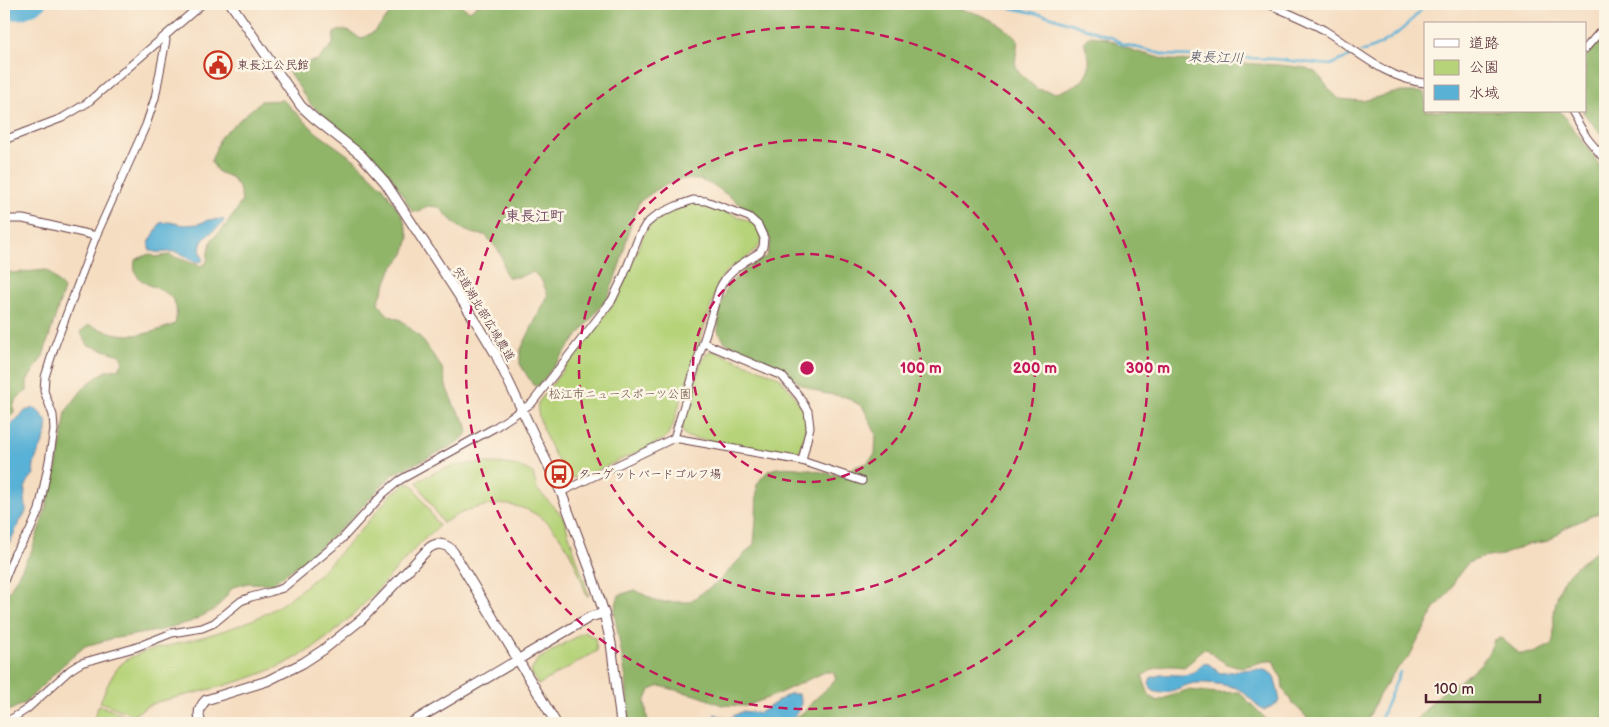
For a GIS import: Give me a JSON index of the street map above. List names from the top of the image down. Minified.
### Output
{"streets":{"street":["宍道湖北部広域農道"]},"districts":["東長江町"],"water":["東長江川"],"parks":["松江市ニュースポーツ公園"],"places":{"public building":["東長江公民館"],"bus stop":["ターゲットバードゴルフ場"]},"legend":["道路","公園","水域"],"scale_bar":"100 m","rings":["100 m","200 m","300 m"]}
